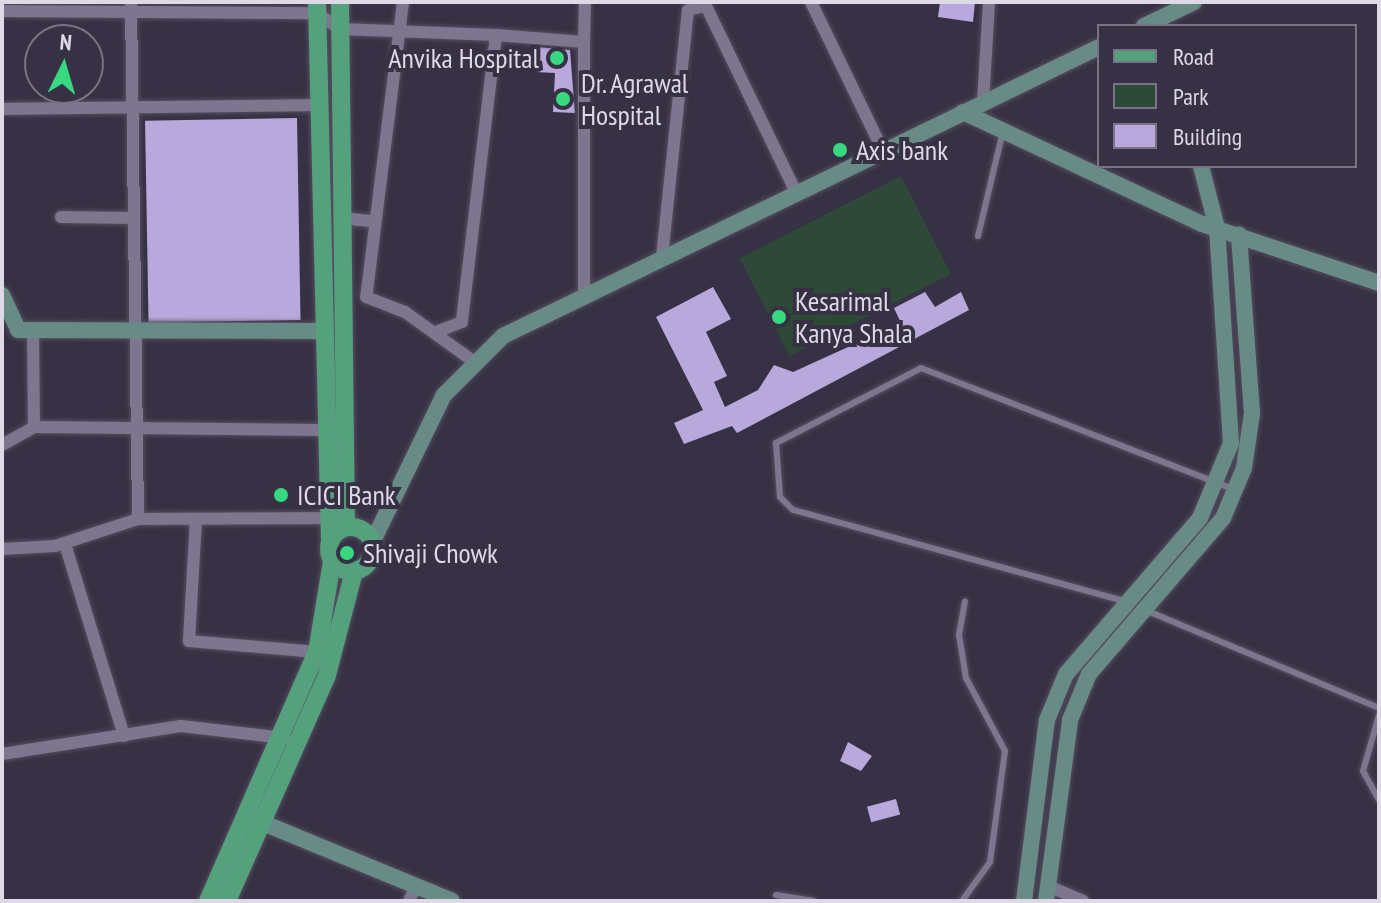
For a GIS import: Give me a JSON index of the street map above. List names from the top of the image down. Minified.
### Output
{"places":["Anvika Hospital","Dr. Agrawal Hospital","Axis bank","Kesarimal Kanya Shala","ICICI Bank","Shivaji Chowk"],"legend":["Road","Park","Building"],"north":"top"}
